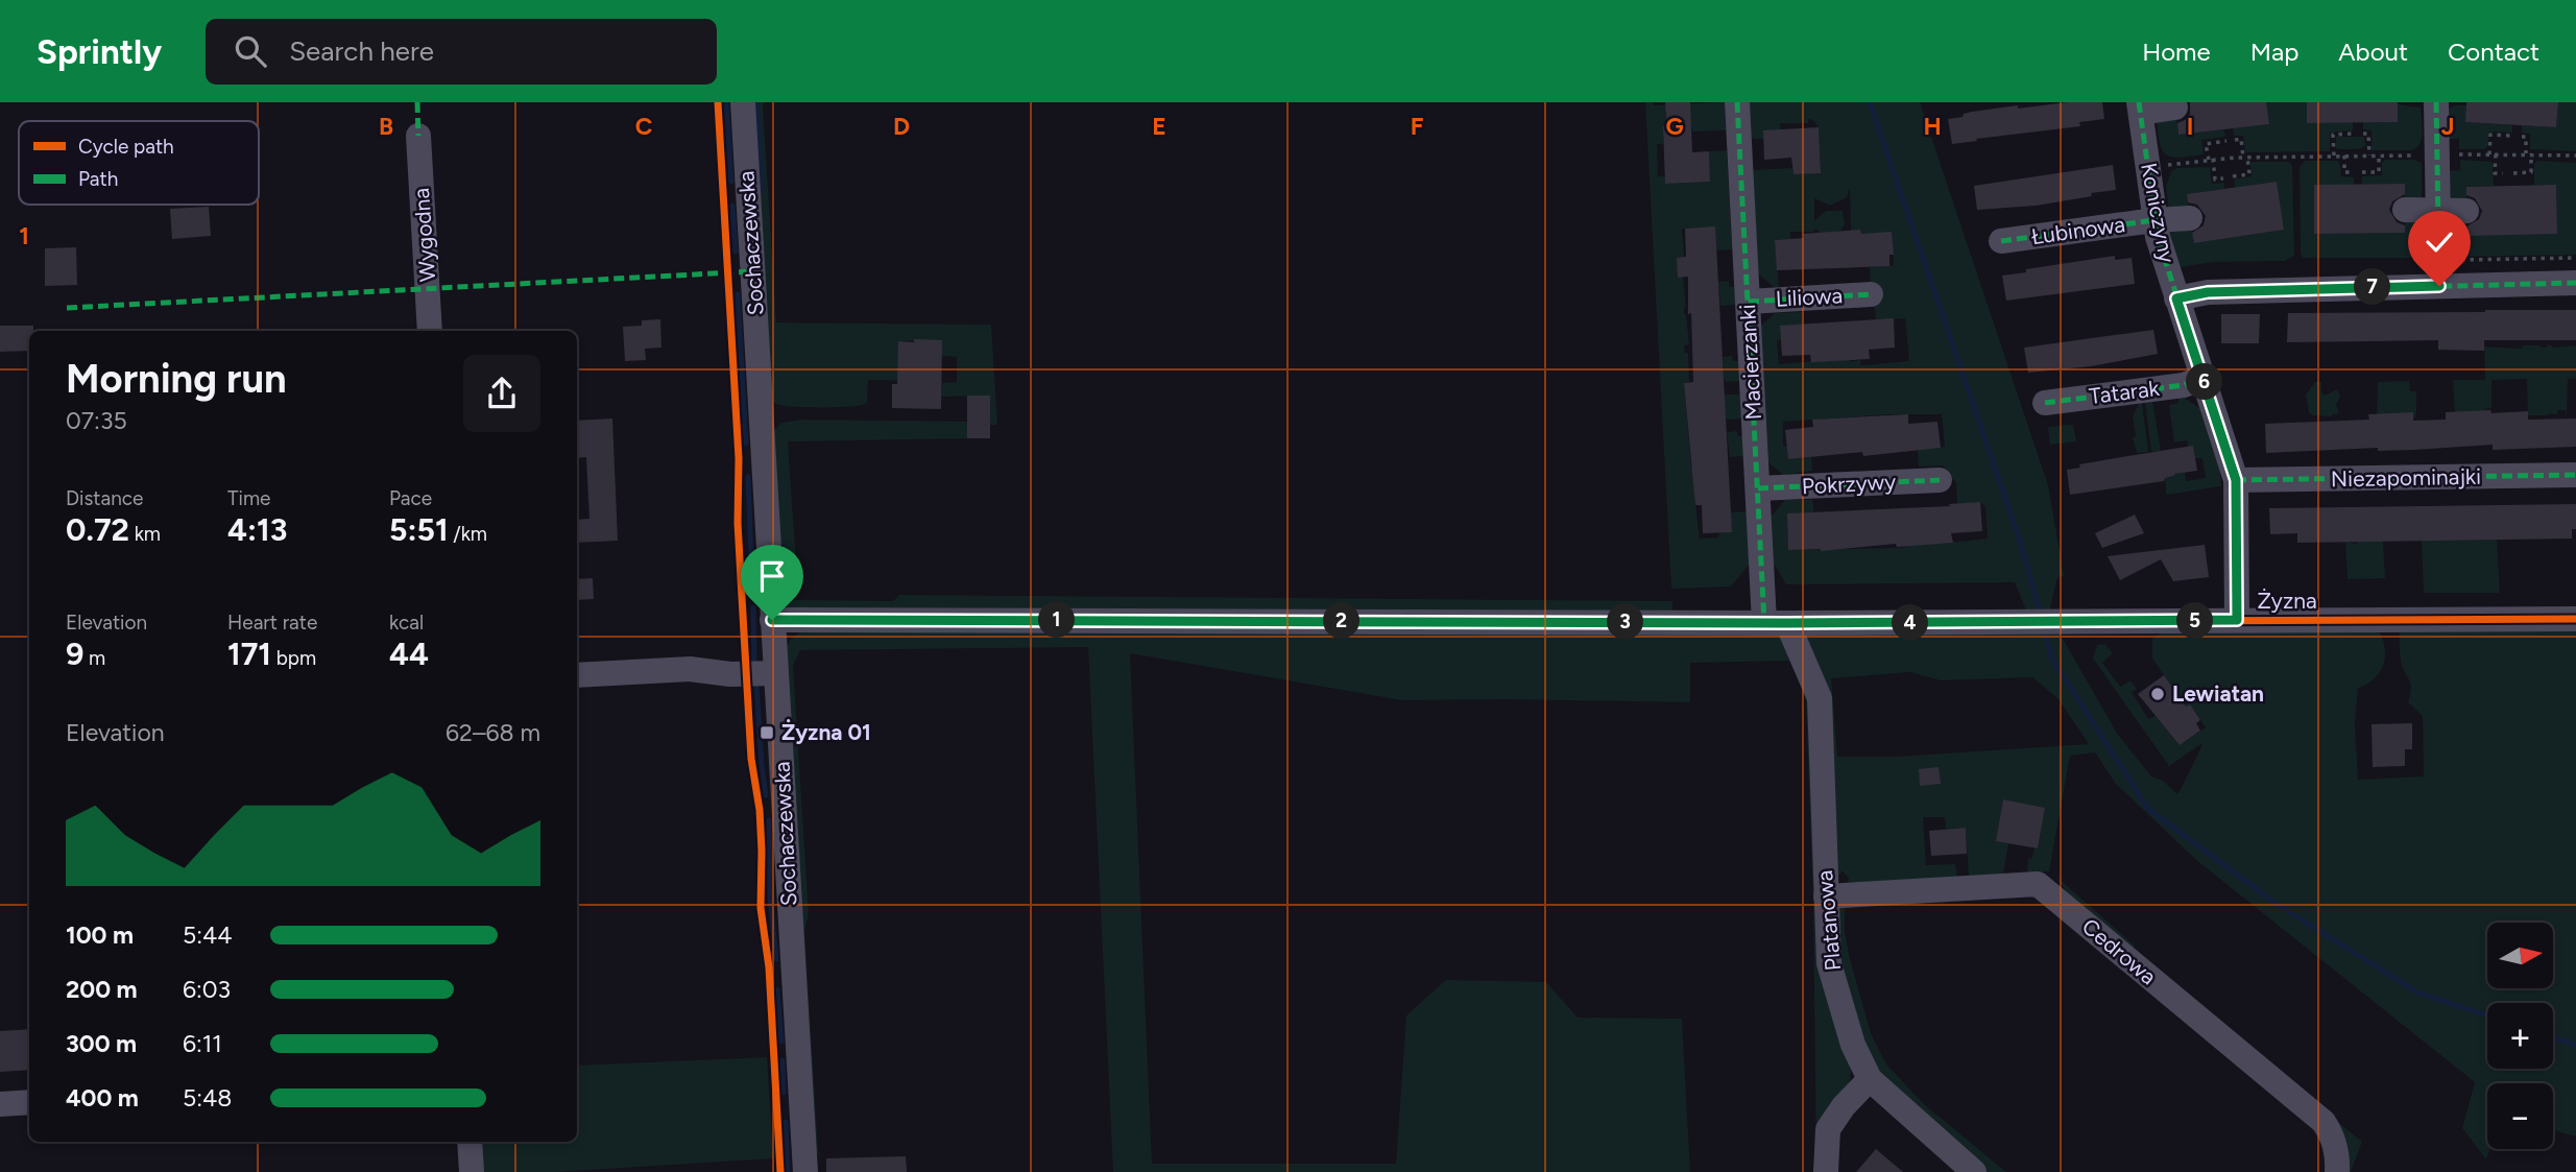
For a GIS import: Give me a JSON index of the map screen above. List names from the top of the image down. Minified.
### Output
{"streets":{"street":["Koniczyny","Łubinowa","Wygodna","Sochaczewska","Liliowa","Macierzanki","Tatarak","Niezapominajki","Pokrzywy","Żyzna","Platanowa","Cedrowa"]},"crossings":[["Koniczyny","Łubinowa"],["Koniczyny","Tatarak"],["Koniczyny","Niezapominajki"],["Koniczyny","Żyzna"],["Sochaczewska","Żyzna"],["Liliowa","Macierzanki"],["Macierzanki","Pokrzywy"],["Macierzanki","Żyzna"],["Macierzanki","Platanowa"],["Żyzna","Platanowa"],["Platanowa","Cedrowa"]],"places":{"other":["Lewiatan"],"transit":["Żyzna 01"]},"legend":["Cycle path","Path"],"north":"right","page":{"header":"Sprintly","search":"Search here","nav":["Home","Map","About","Contact"],"pins":["7","6","1","2","5","3","4"],"heading":["Morning run","07:35"],"stats":[["Distance","0.72 km"],["Time","4:13"],["Pace","5:51 /km"],["Elevation","9 m"],["Heart rate","171 bpm"],["kcal","44"]],"chart":["Elevation","62–68 m"],"list":[{"name":"100 m","note":"5:44"},{"name":"200 m","note":"6:03"},{"name":"300 m","note":"6:11"},{"name":"400 m","note":"5:48"}],"map_buttons":["+","−"]},"grid":{"columns":["B","C","D","E","F","G","H","I","J"],"rows":["1"]}}
